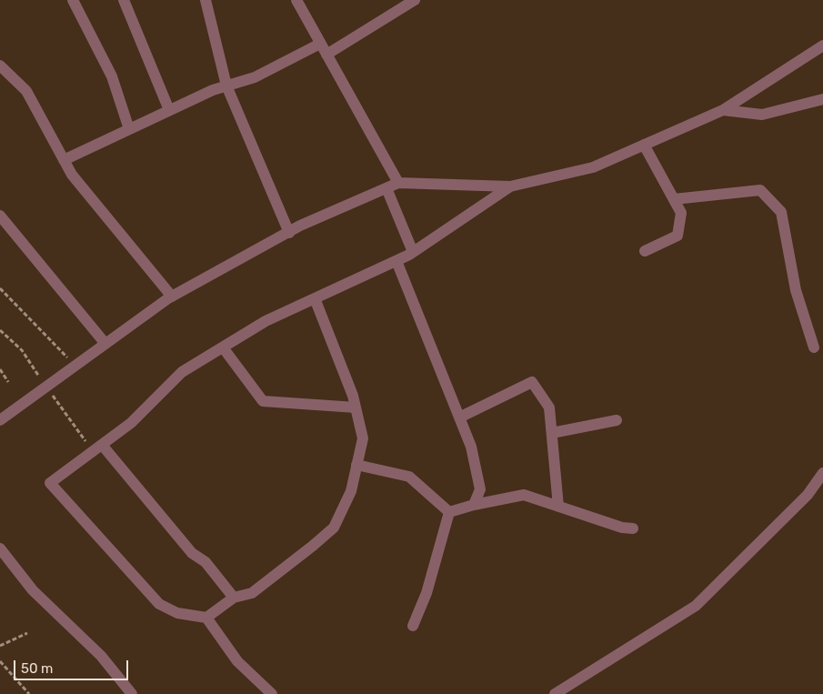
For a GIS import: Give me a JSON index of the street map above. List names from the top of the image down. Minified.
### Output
{"scale_bar":"50 m"}
